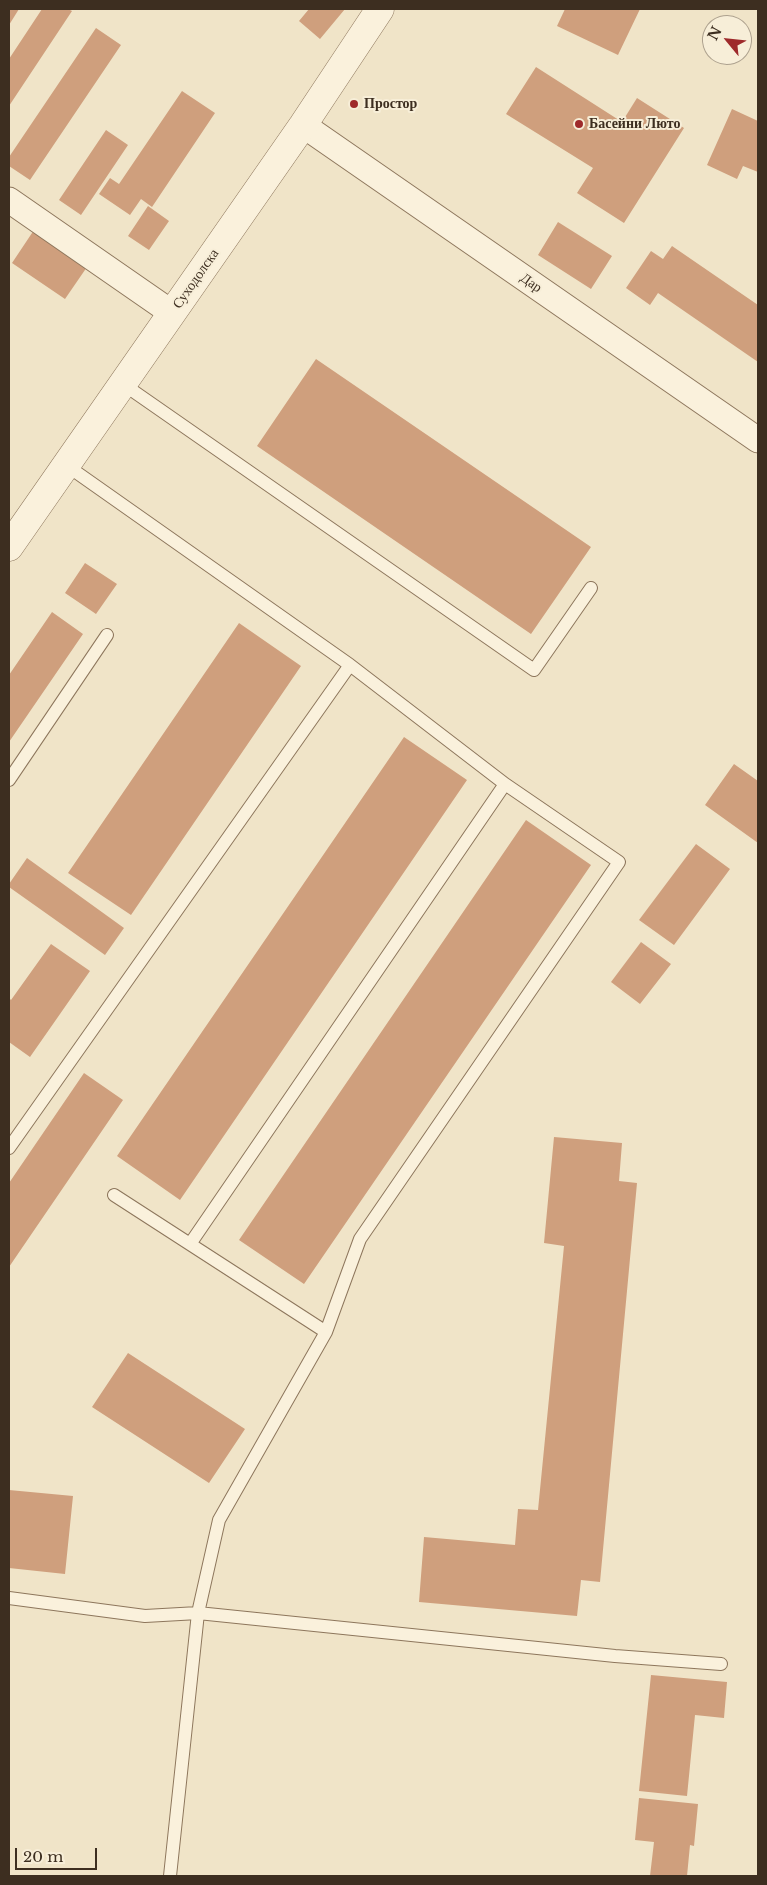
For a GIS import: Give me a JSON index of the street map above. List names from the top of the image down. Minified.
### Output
{"streets":{"street":["Суходолска","Дар"]},"crossings":[["Суходолска","Дар"]],"places":["Простор","Басейни Люто"],"scale_bar":"20 m","north":"top left"}
